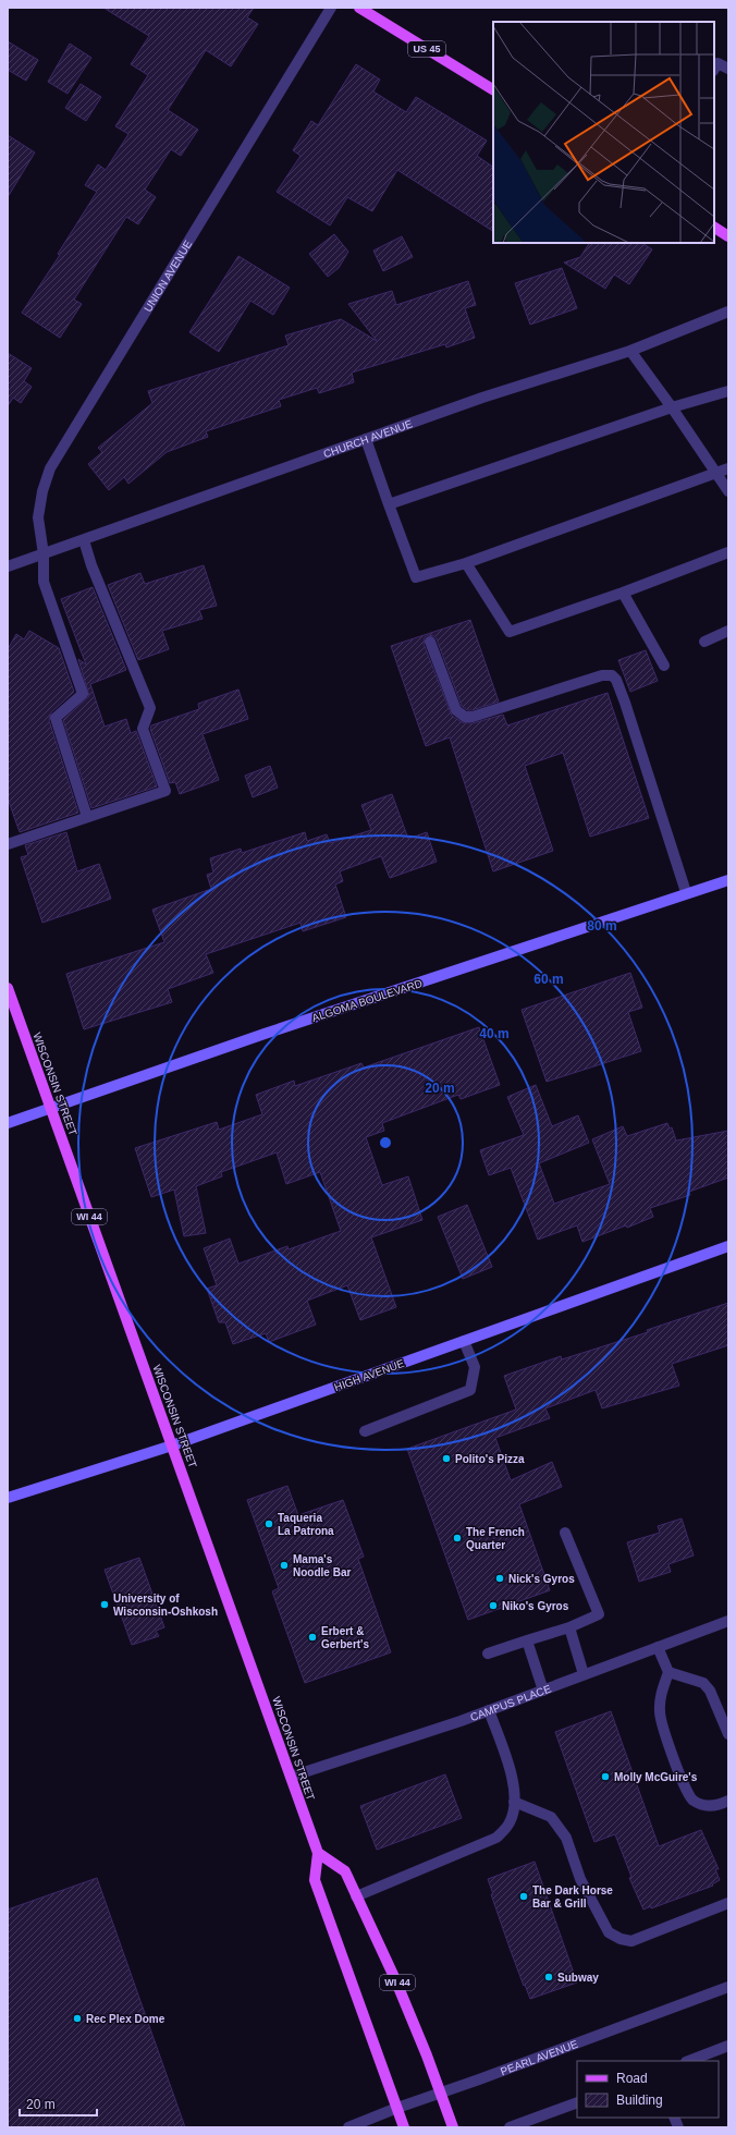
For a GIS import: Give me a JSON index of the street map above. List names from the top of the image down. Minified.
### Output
{"streets":{"main road":["US 45","ALGOMA BOULEVARD","WISCONSIN STREET","WI 44","HIGH AVENUE"],"street":["UNION AVENUE","CHURCH AVENUE","CAMPUS PLACE","PEARL AVENUE"]},"crossings":[["UNION AVENUE","CHURCH AVENUE"],["ALGOMA BOULEVARD","WISCONSIN STREET"],["WISCONSIN STREET","WI 44"],["WISCONSIN STREET","HIGH AVENUE"],["WISCONSIN STREET","CAMPUS PLACE"],["WISCONSIN STREET","PEARL AVENUE"],["WI 44","PEARL AVENUE"]],"places":["Polito's Pizza","Taqueria La Patrona","The French Quarter","Mama's Noodle Bar","Nick's Gyros","University of Wisconsin-Oshkosh","Niko's Gyros","Erbert & Gerbert's","Molly McGuire's","The Dark Horse Bar & Grill","Subway","Rec Plex Dome"],"legend":["Road","Building"],"scale_bar":"20 m","rings":["80 m","60 m","40 m","20 m"]}
